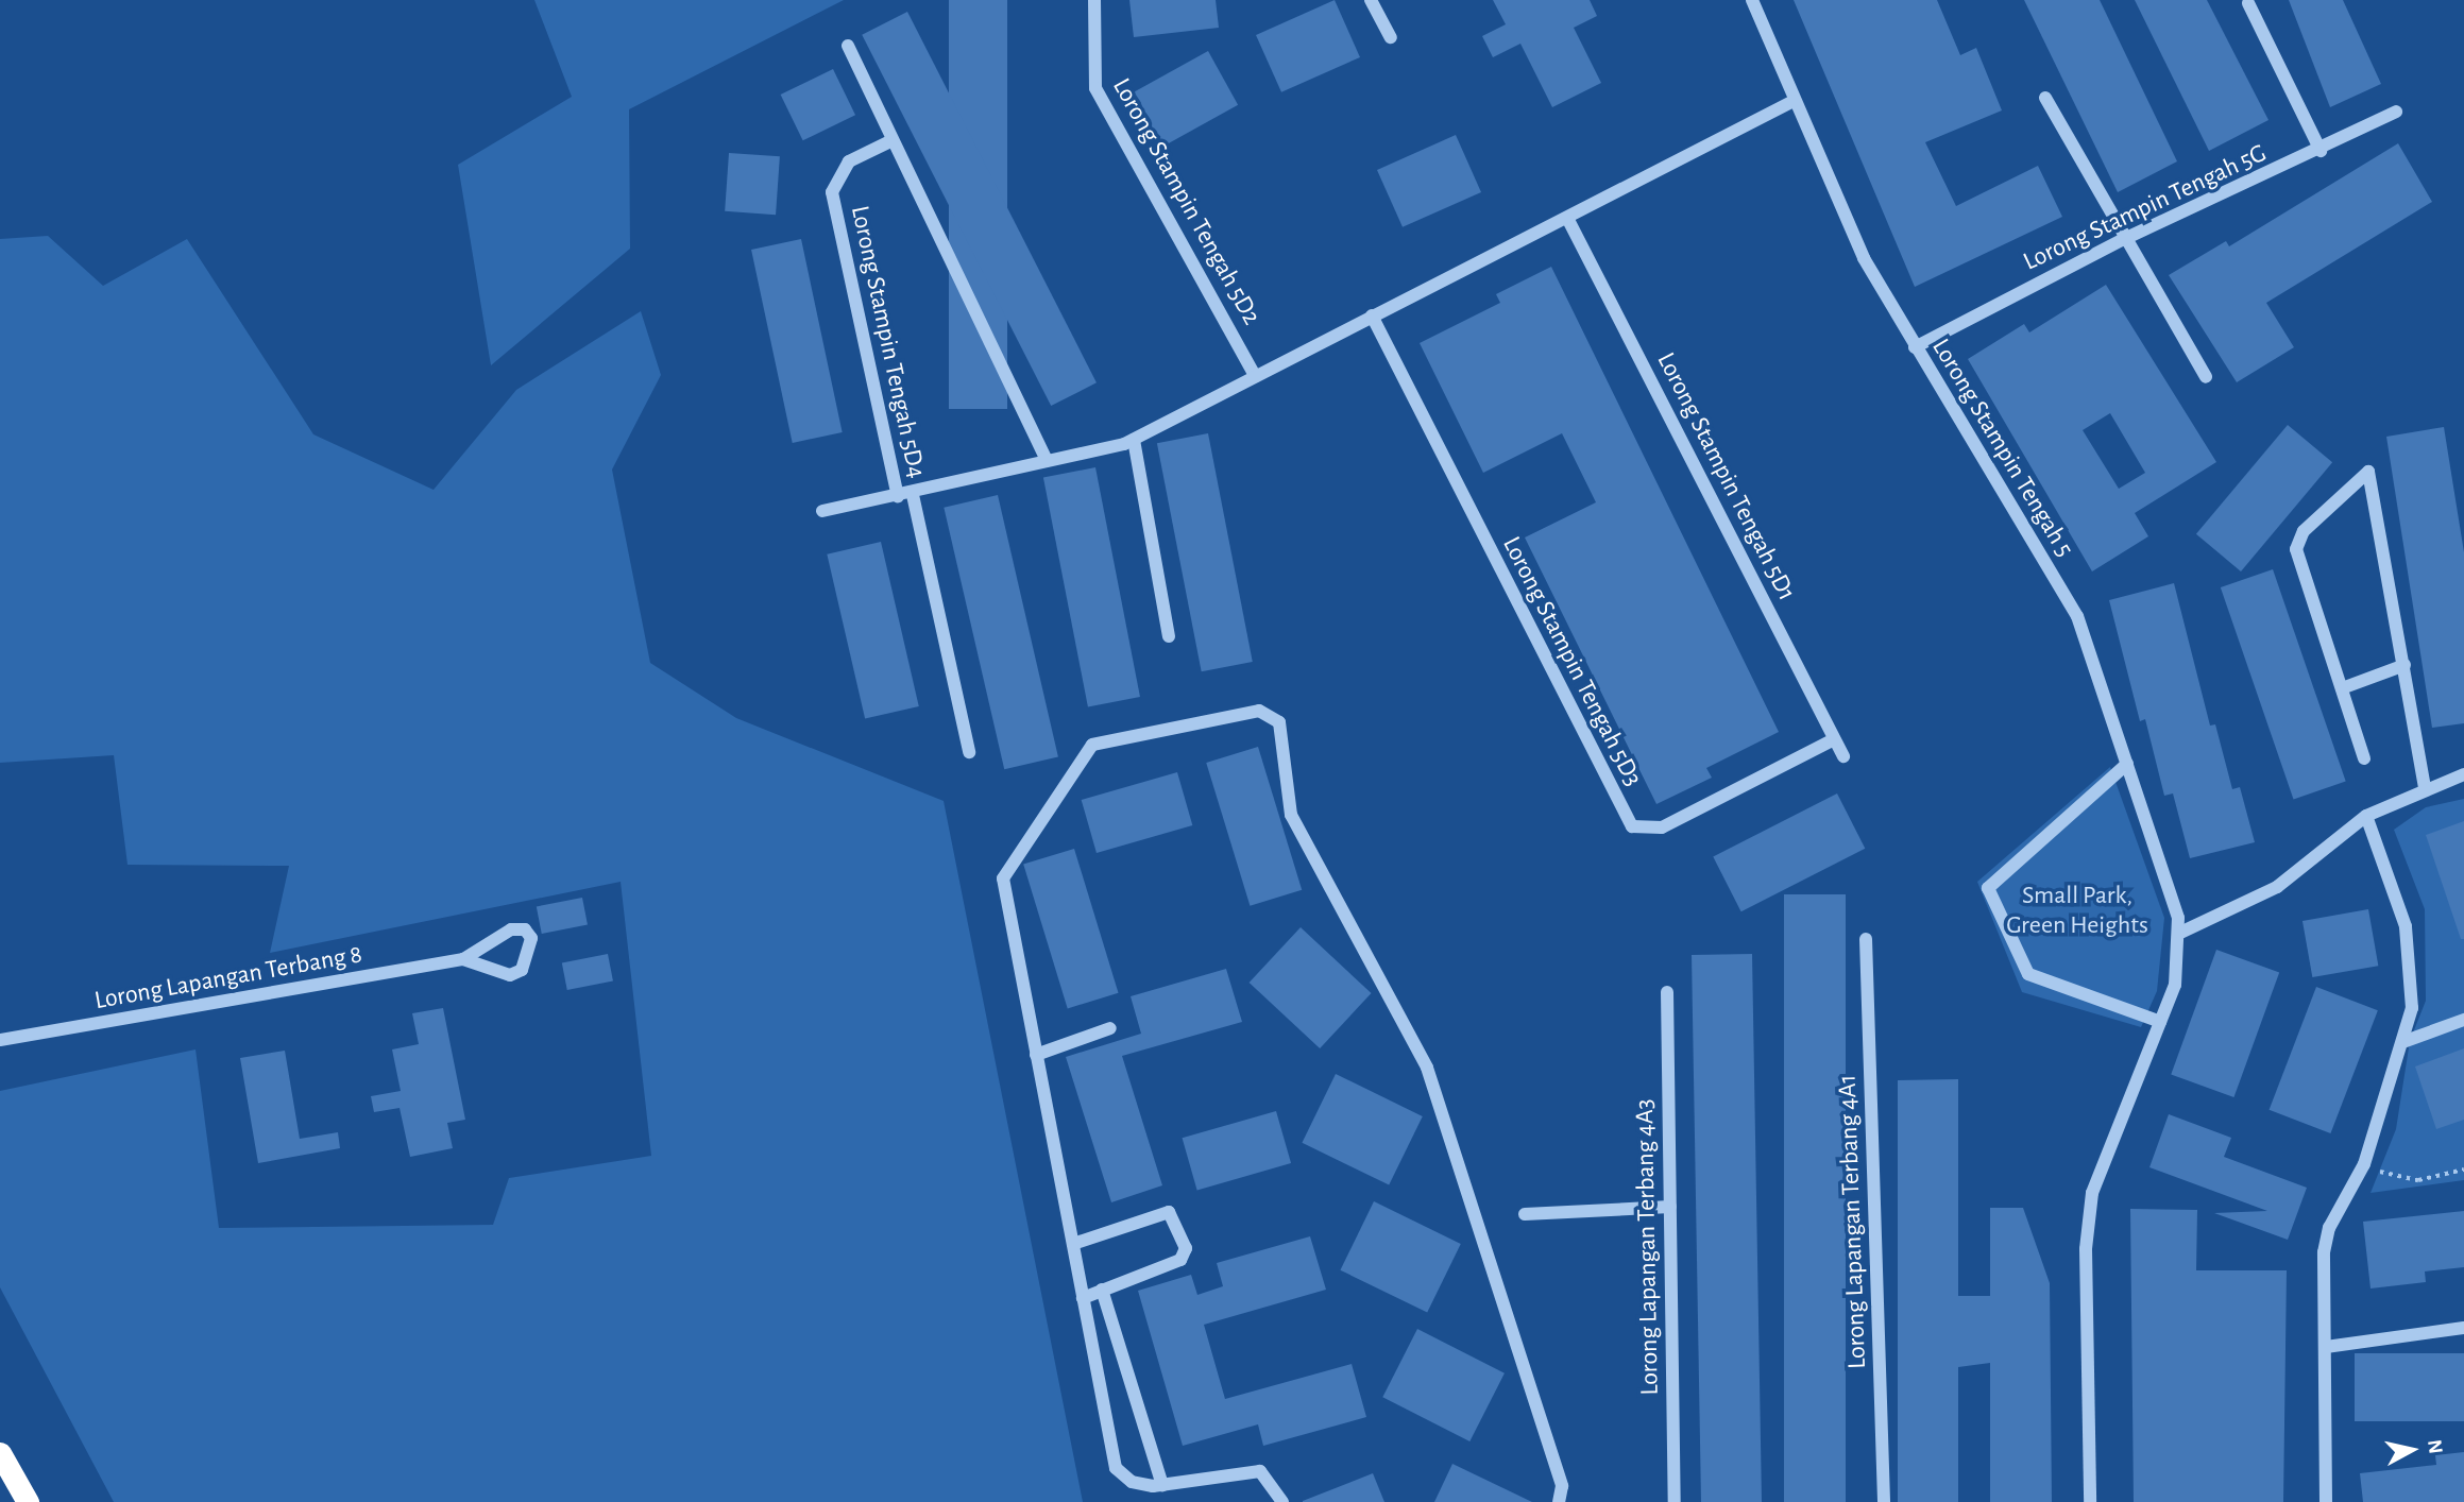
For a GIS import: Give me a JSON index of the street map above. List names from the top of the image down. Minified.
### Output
{"streets":{"street":["Lorong Stampin Tengah 5D2","Lorong Stampin Tengah 5G","Lorong Stampin Tengah 5D4","Lorong Stampin Tengah 5","Lorong Stampin Tengah 5D1","Lorong Stampin Tengah 5D3","Lorong Lapangan Terbang 8","Lorong Lapangan Terbang 4A1","Lorong Lapangan Terbang 4A3"]},"crossings":[["Lorong Stampin Tengah 5G","Lorong Stampin Tengah 5"],["Lorong Stampin Tengah 5D1","Lorong Stampin Tengah 5D3"]],"parks":["Small Park, Green Heights"],"north":"right"}
